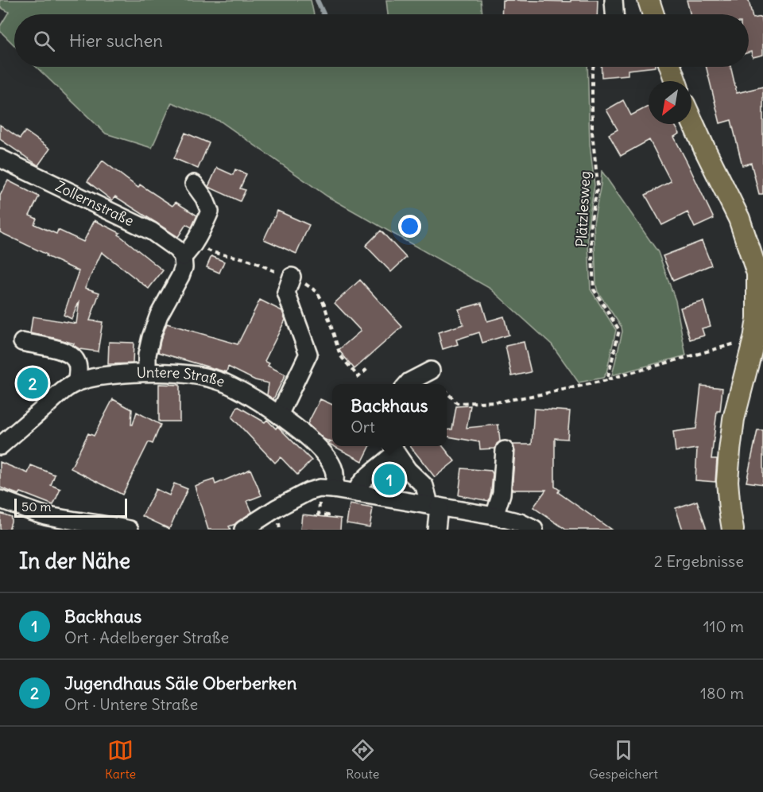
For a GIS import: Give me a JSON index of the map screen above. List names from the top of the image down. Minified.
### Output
{"streets":{"street":["Zollernstraße","Untere Straße"],"path":["Plätzlesweg"]},"scale_bar":"50 m","north":"bottom left","page":{"search":"Hier suchen","pins":["2","1"],"popup":["Backhaus","Ort"],"scale":"50 m","heading":["In der Nähe","2 Ergebnisse"],"list":[{"mark":"1","name":"Backhaus","note":"Ort · Adelberger Straße","value":"110 m"},{"mark":"2","name":"Jugendhaus Säle Oberberken","note":"Ort · Untere Straße","value":"180 m"}],"nav":["Karte","Route","Gespeichert"]}}
